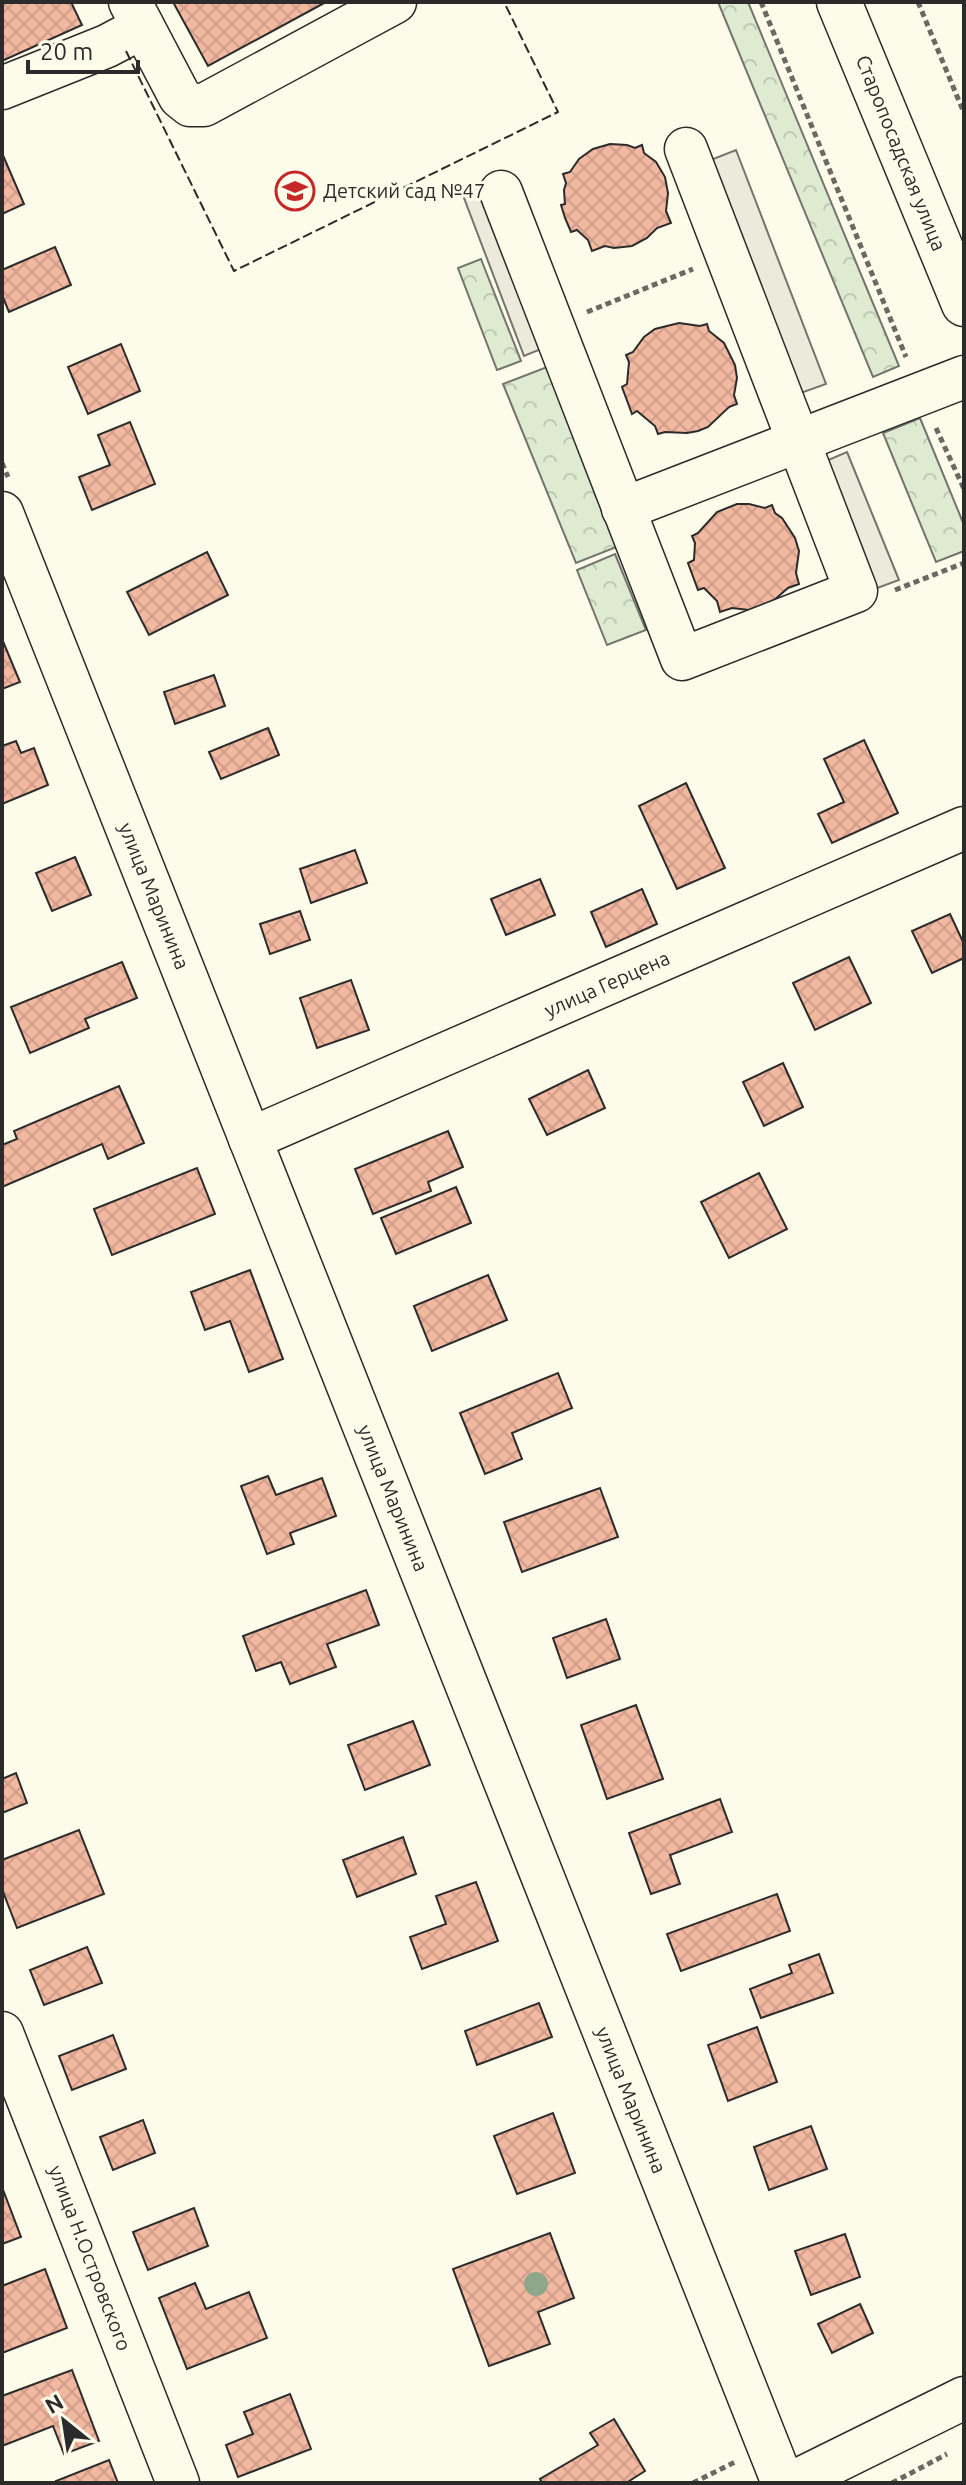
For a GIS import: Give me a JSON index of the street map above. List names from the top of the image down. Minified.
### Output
{"streets":{"main road":["Старопосадская улица"],"street":["улица Маринина","улица Герцена","улица Н.Островского"]},"crossings":[["улица Маринина","улица Герцена"]],"places":{"school or university":["Детский сад №47"]},"scale_bar":"20 m","north":"top left"}
